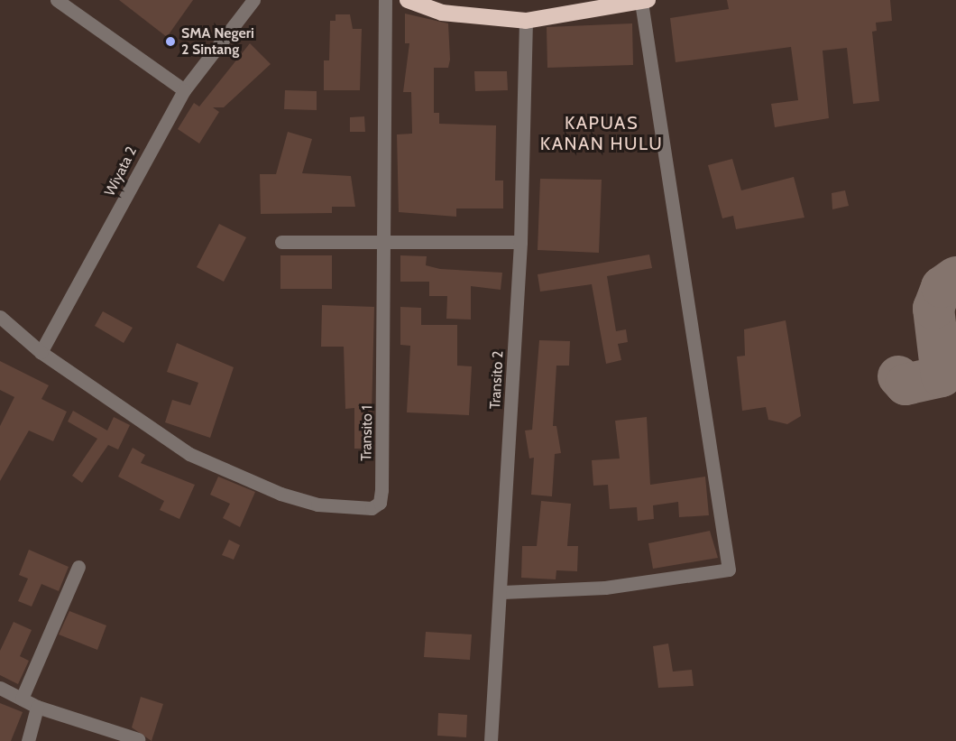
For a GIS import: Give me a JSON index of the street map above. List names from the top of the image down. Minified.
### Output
{"streets":{"street":["Wiyata 2","Transito 2","Transito 1"]},"crossings":[["Wiyata 2","Transito 1"]],"districts":["KAPUAS KANAN HULU"],"places":["SMA Negeri 2 Sintang"]}
